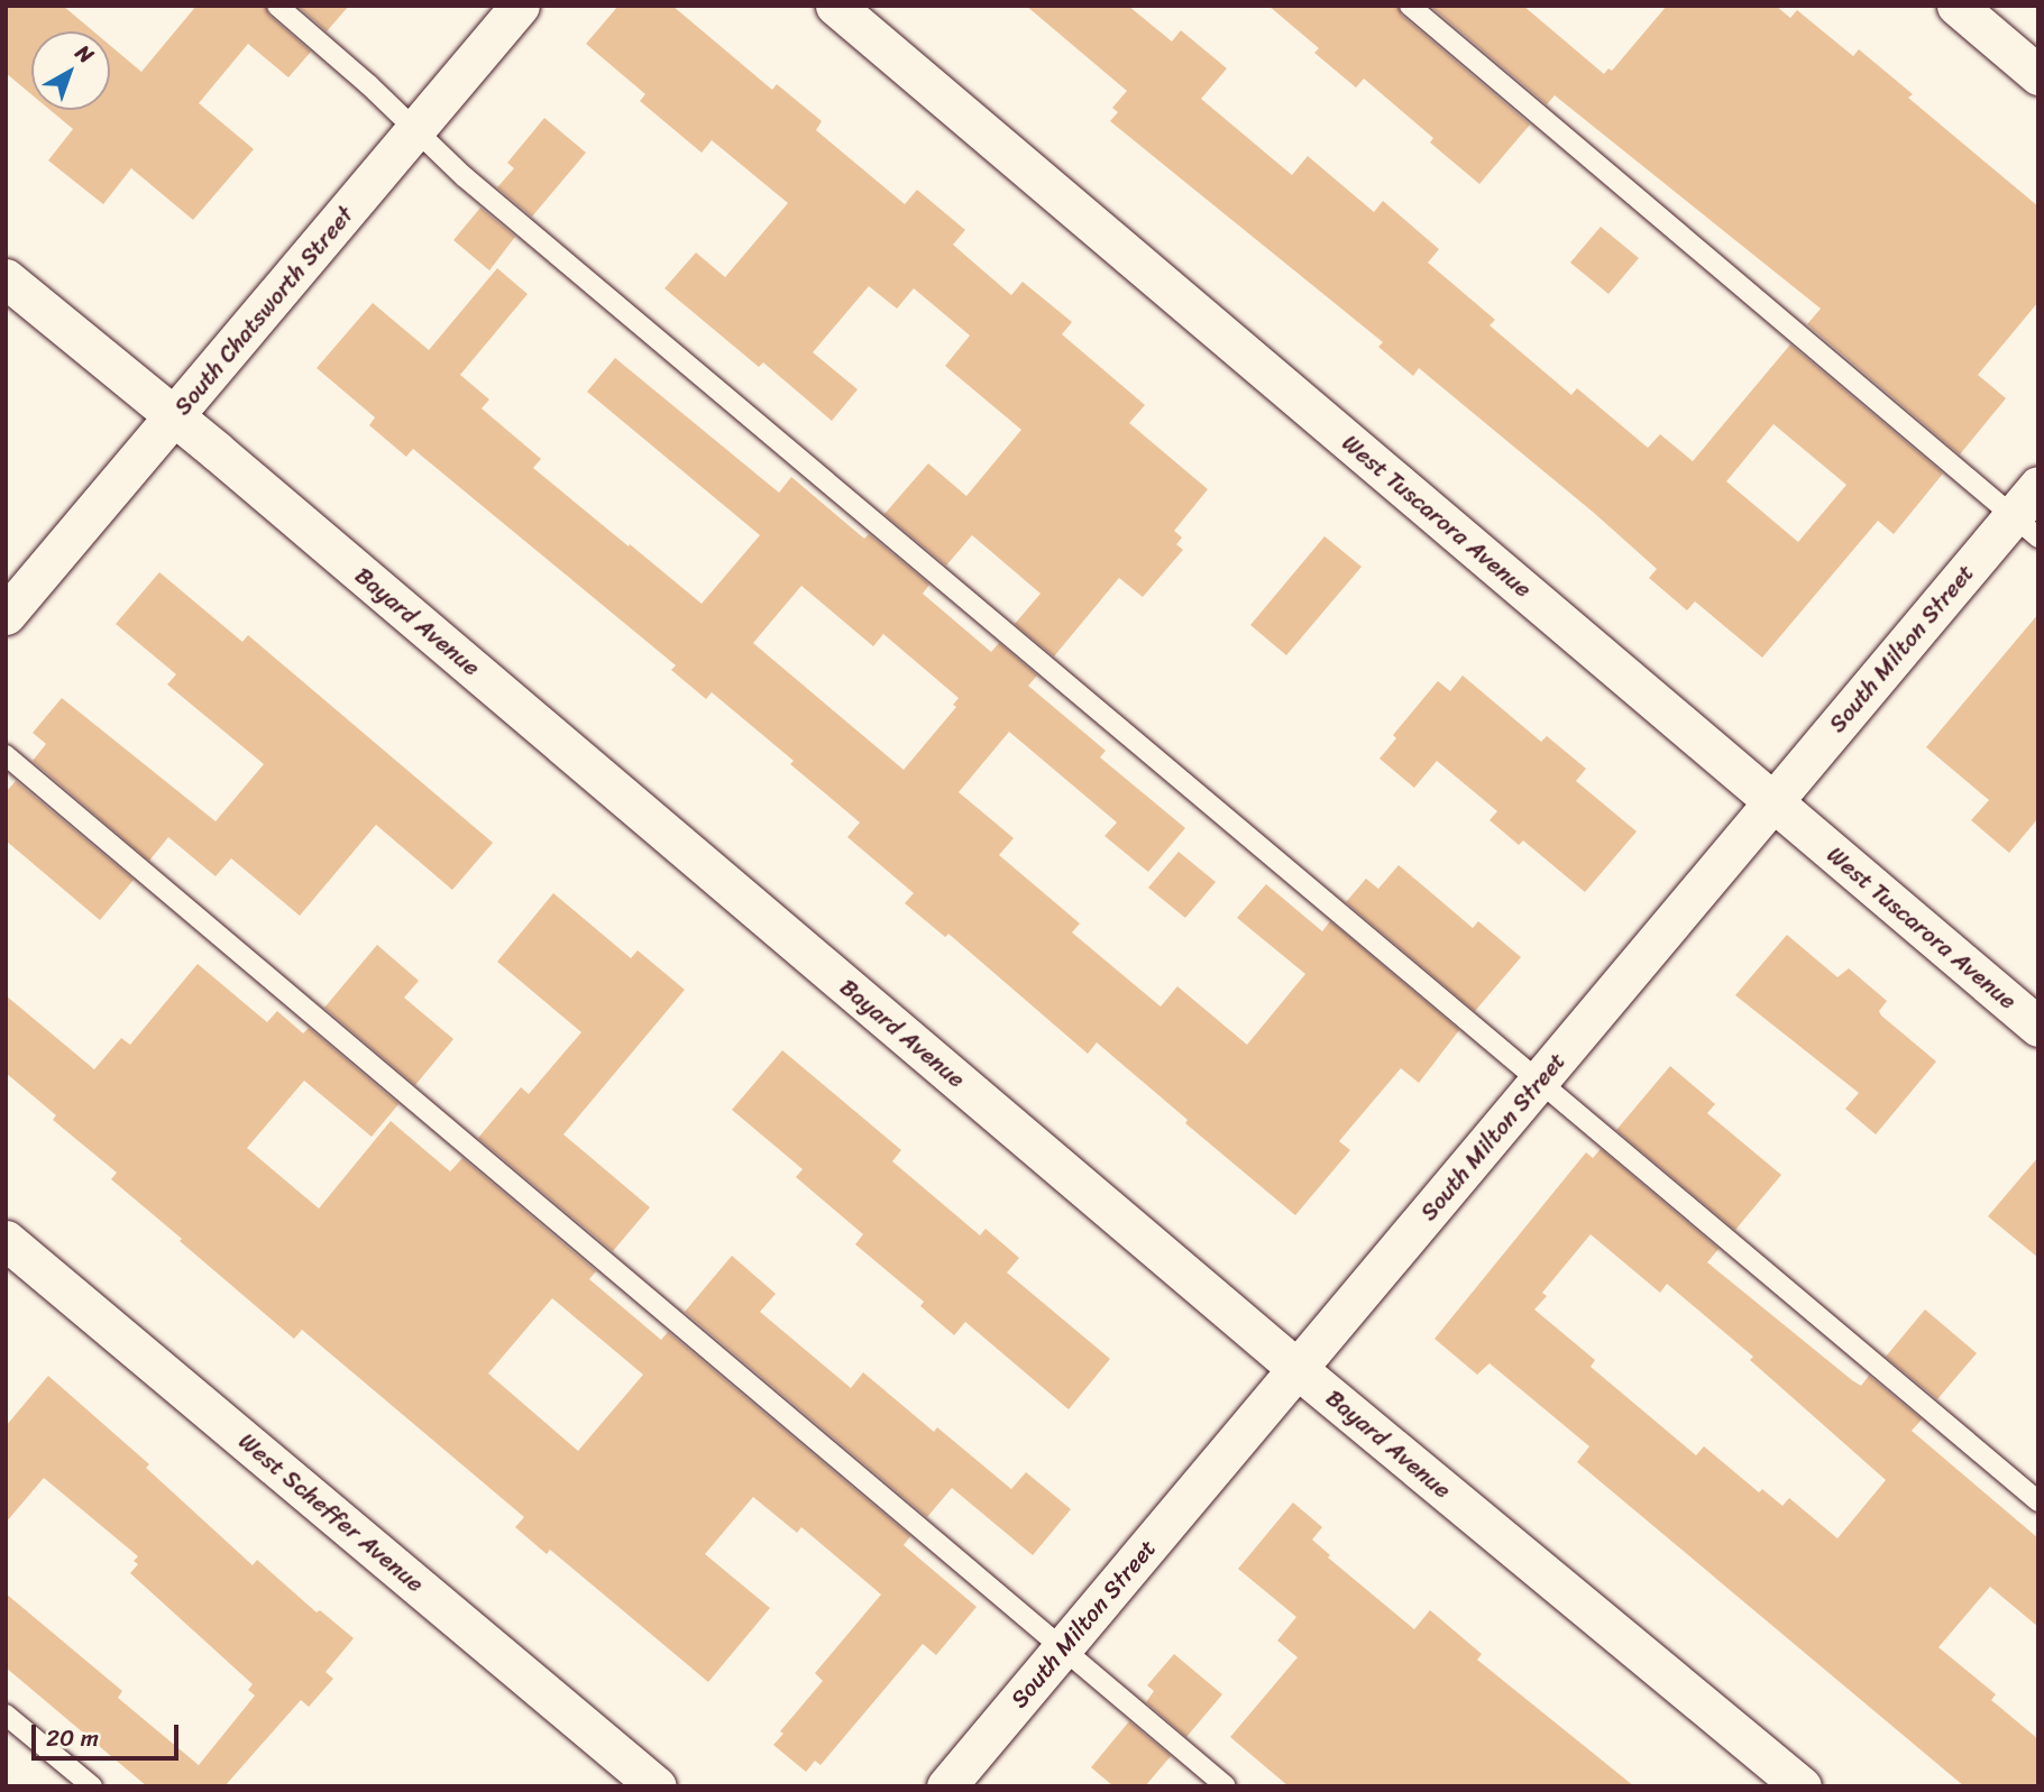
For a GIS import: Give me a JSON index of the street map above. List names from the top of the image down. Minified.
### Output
{"streets":{"street":["South Chatsworth Street","West Tuscarora Avenue","Bayard Avenue","South Milton Street","West Scheffer Avenue"]},"crossings":[["South Chatsworth Street","Bayard Avenue"],["West Tuscarora Avenue","South Milton Street"],["Bayard Avenue","South Milton Street"]],"scale_bar":"20 m","north":"top right"}
